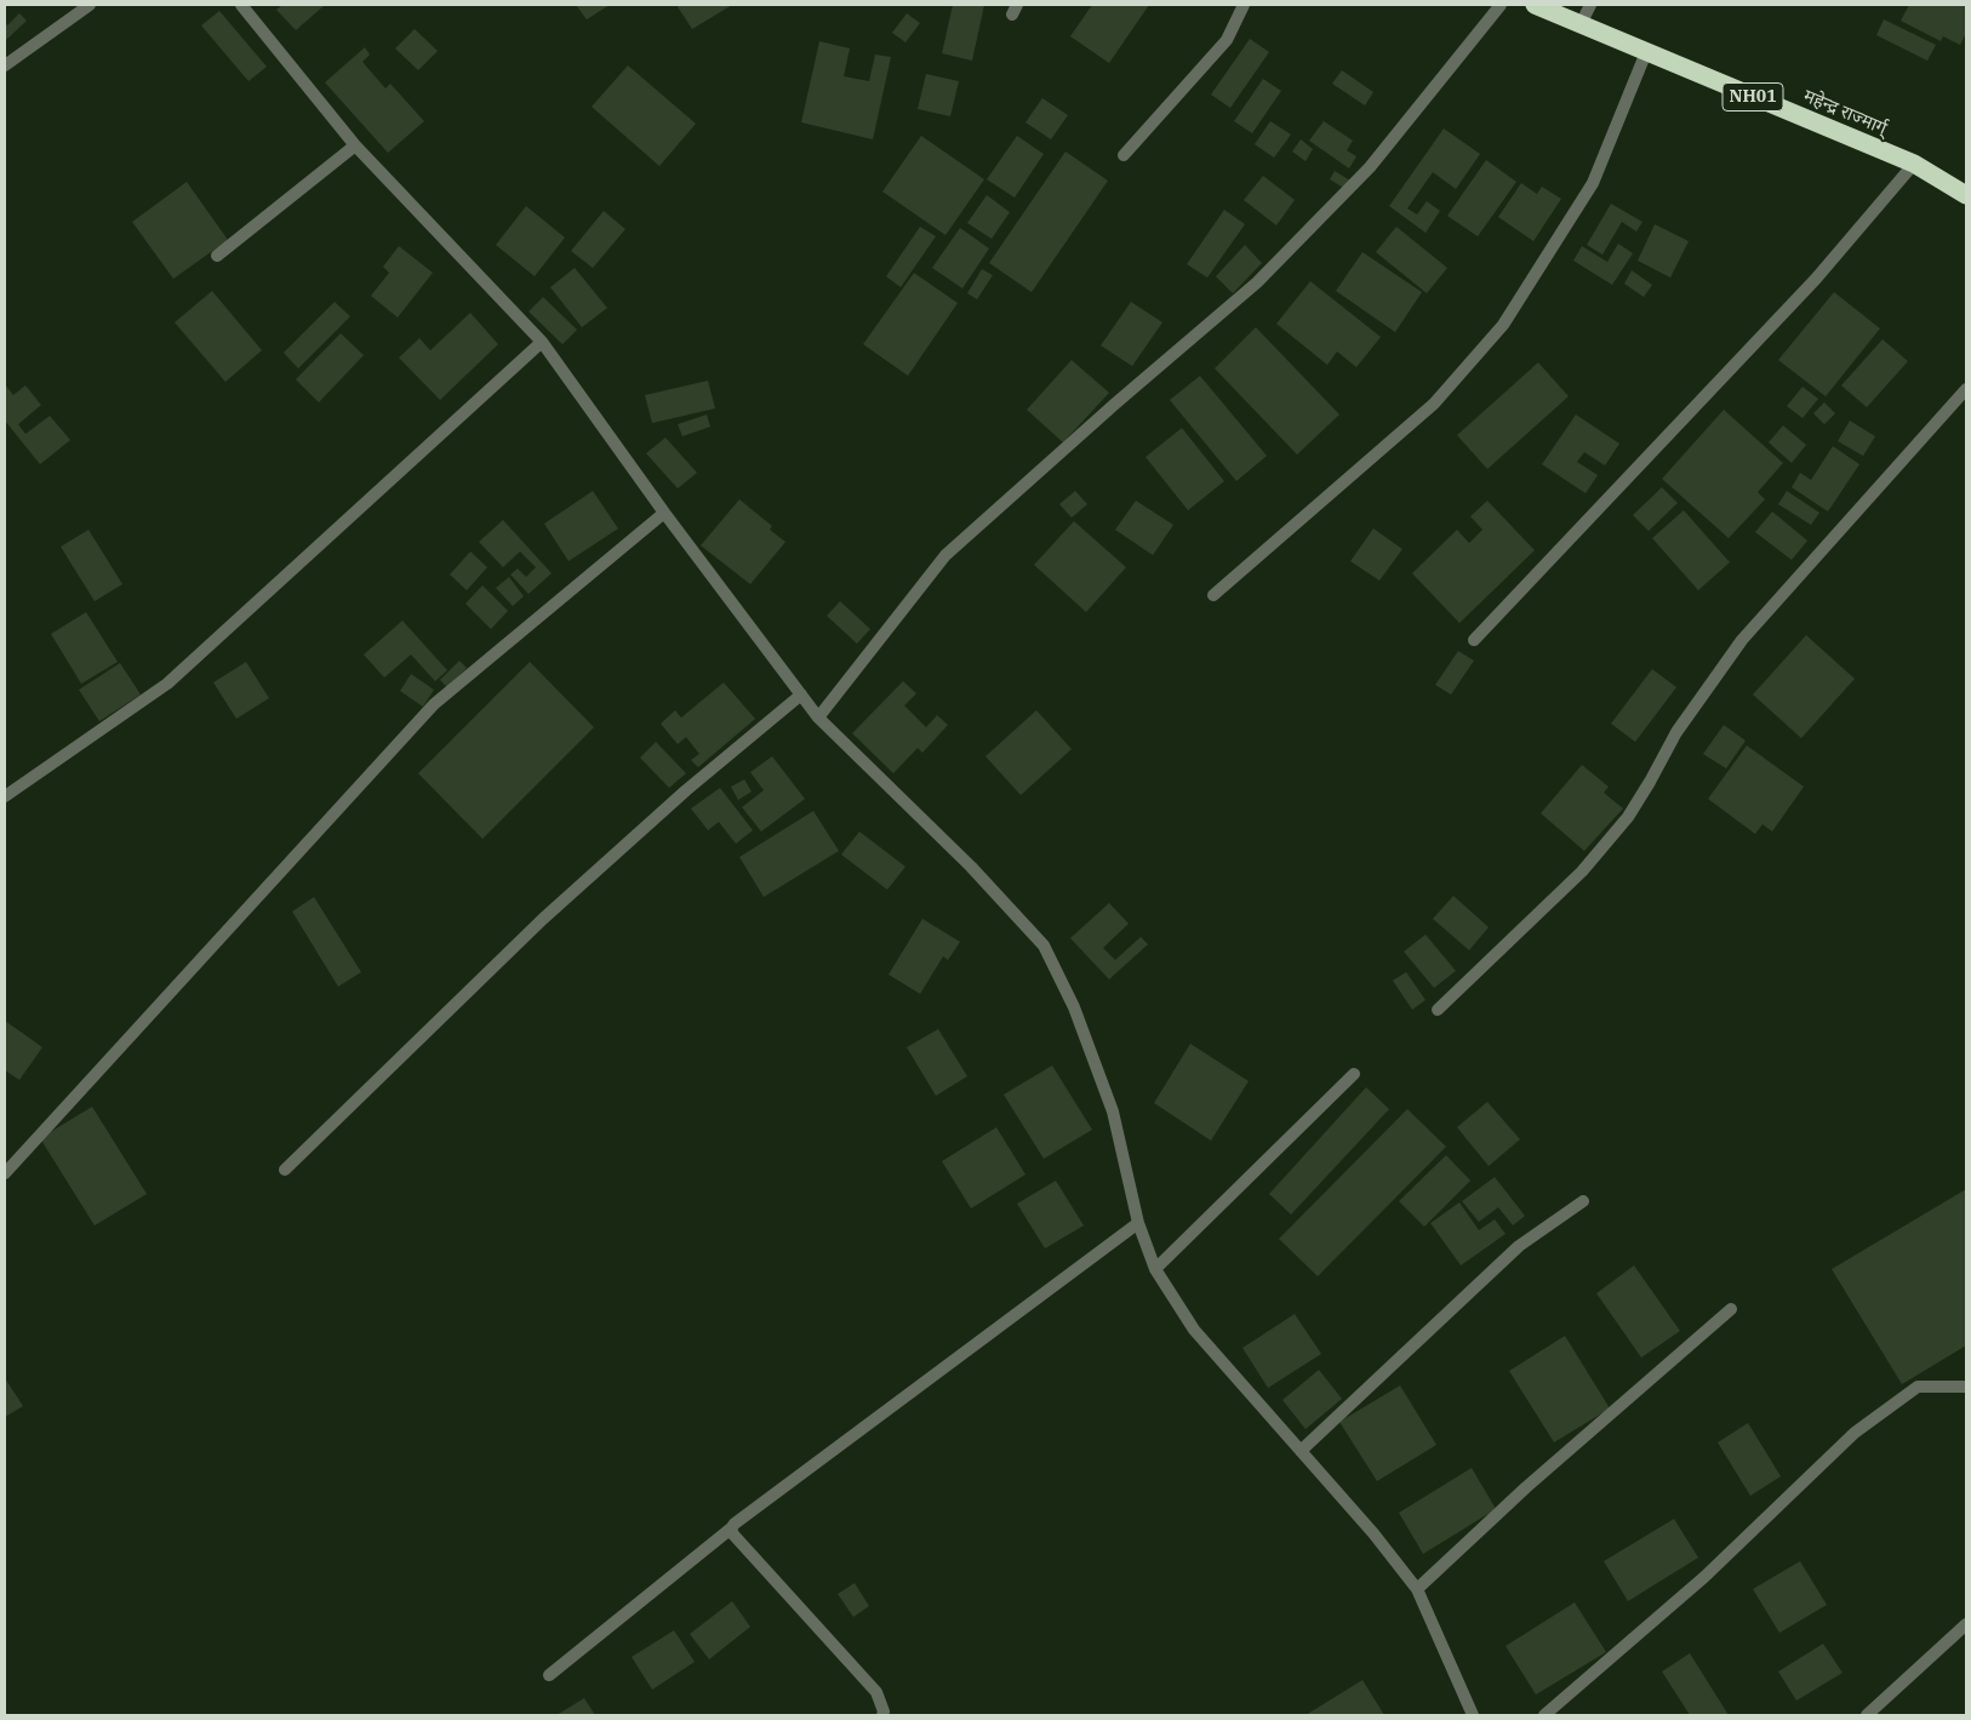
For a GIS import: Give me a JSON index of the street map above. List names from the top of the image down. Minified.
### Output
{"streets":{"highway":["NH01","महेन्द्र राज्मार्ग्"]}}
